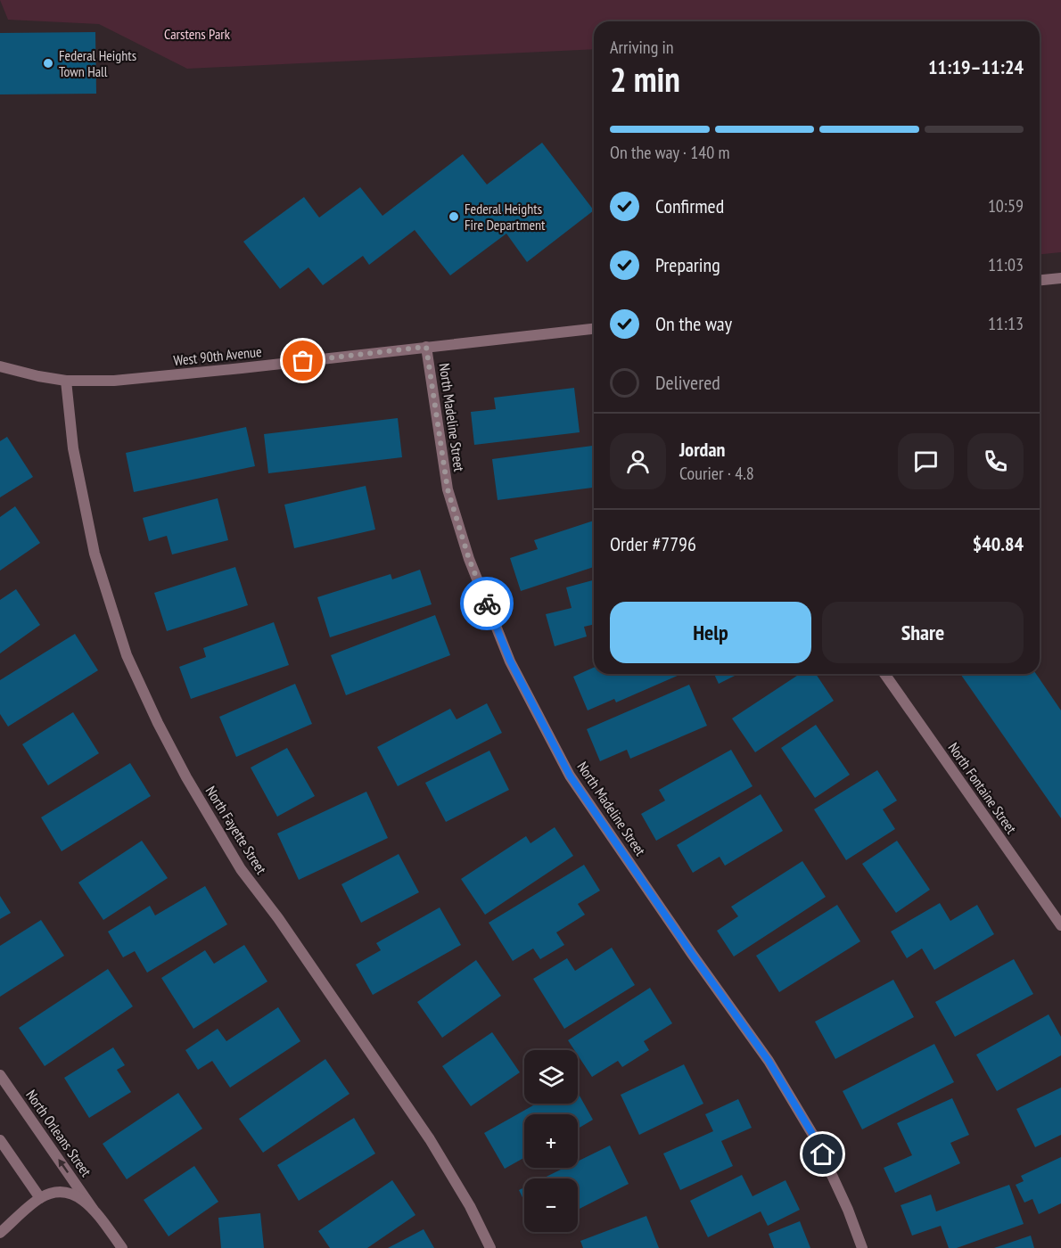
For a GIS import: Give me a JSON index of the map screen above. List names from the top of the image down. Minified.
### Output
{"streets":{"street":["West 90th Avenue","North Madeline Street","North Fontaine Street","North Fayette Street","North Orleans Street"]},"crossings":[["West 90th Avenue","North Madeline Street"],["West 90th Avenue","North Fayette Street"]],"parks":["Carstens Park"],"places":["Federal Heights Town Hall","Federal Heights Fire Department"],"page":{"heading":["2 min","Arriving in","11:19–11:24"],"panel":["Jordan","Courier · 4.8","Order #7796","$40.84"],"bar":"On the way · 140 m","list":[["Confirmed","10:59"],["Preparing","11:03"],["On the way","11:13"],"Delivered"],"buttons":["Help","Share"],"map_buttons":["+","−"]}}
